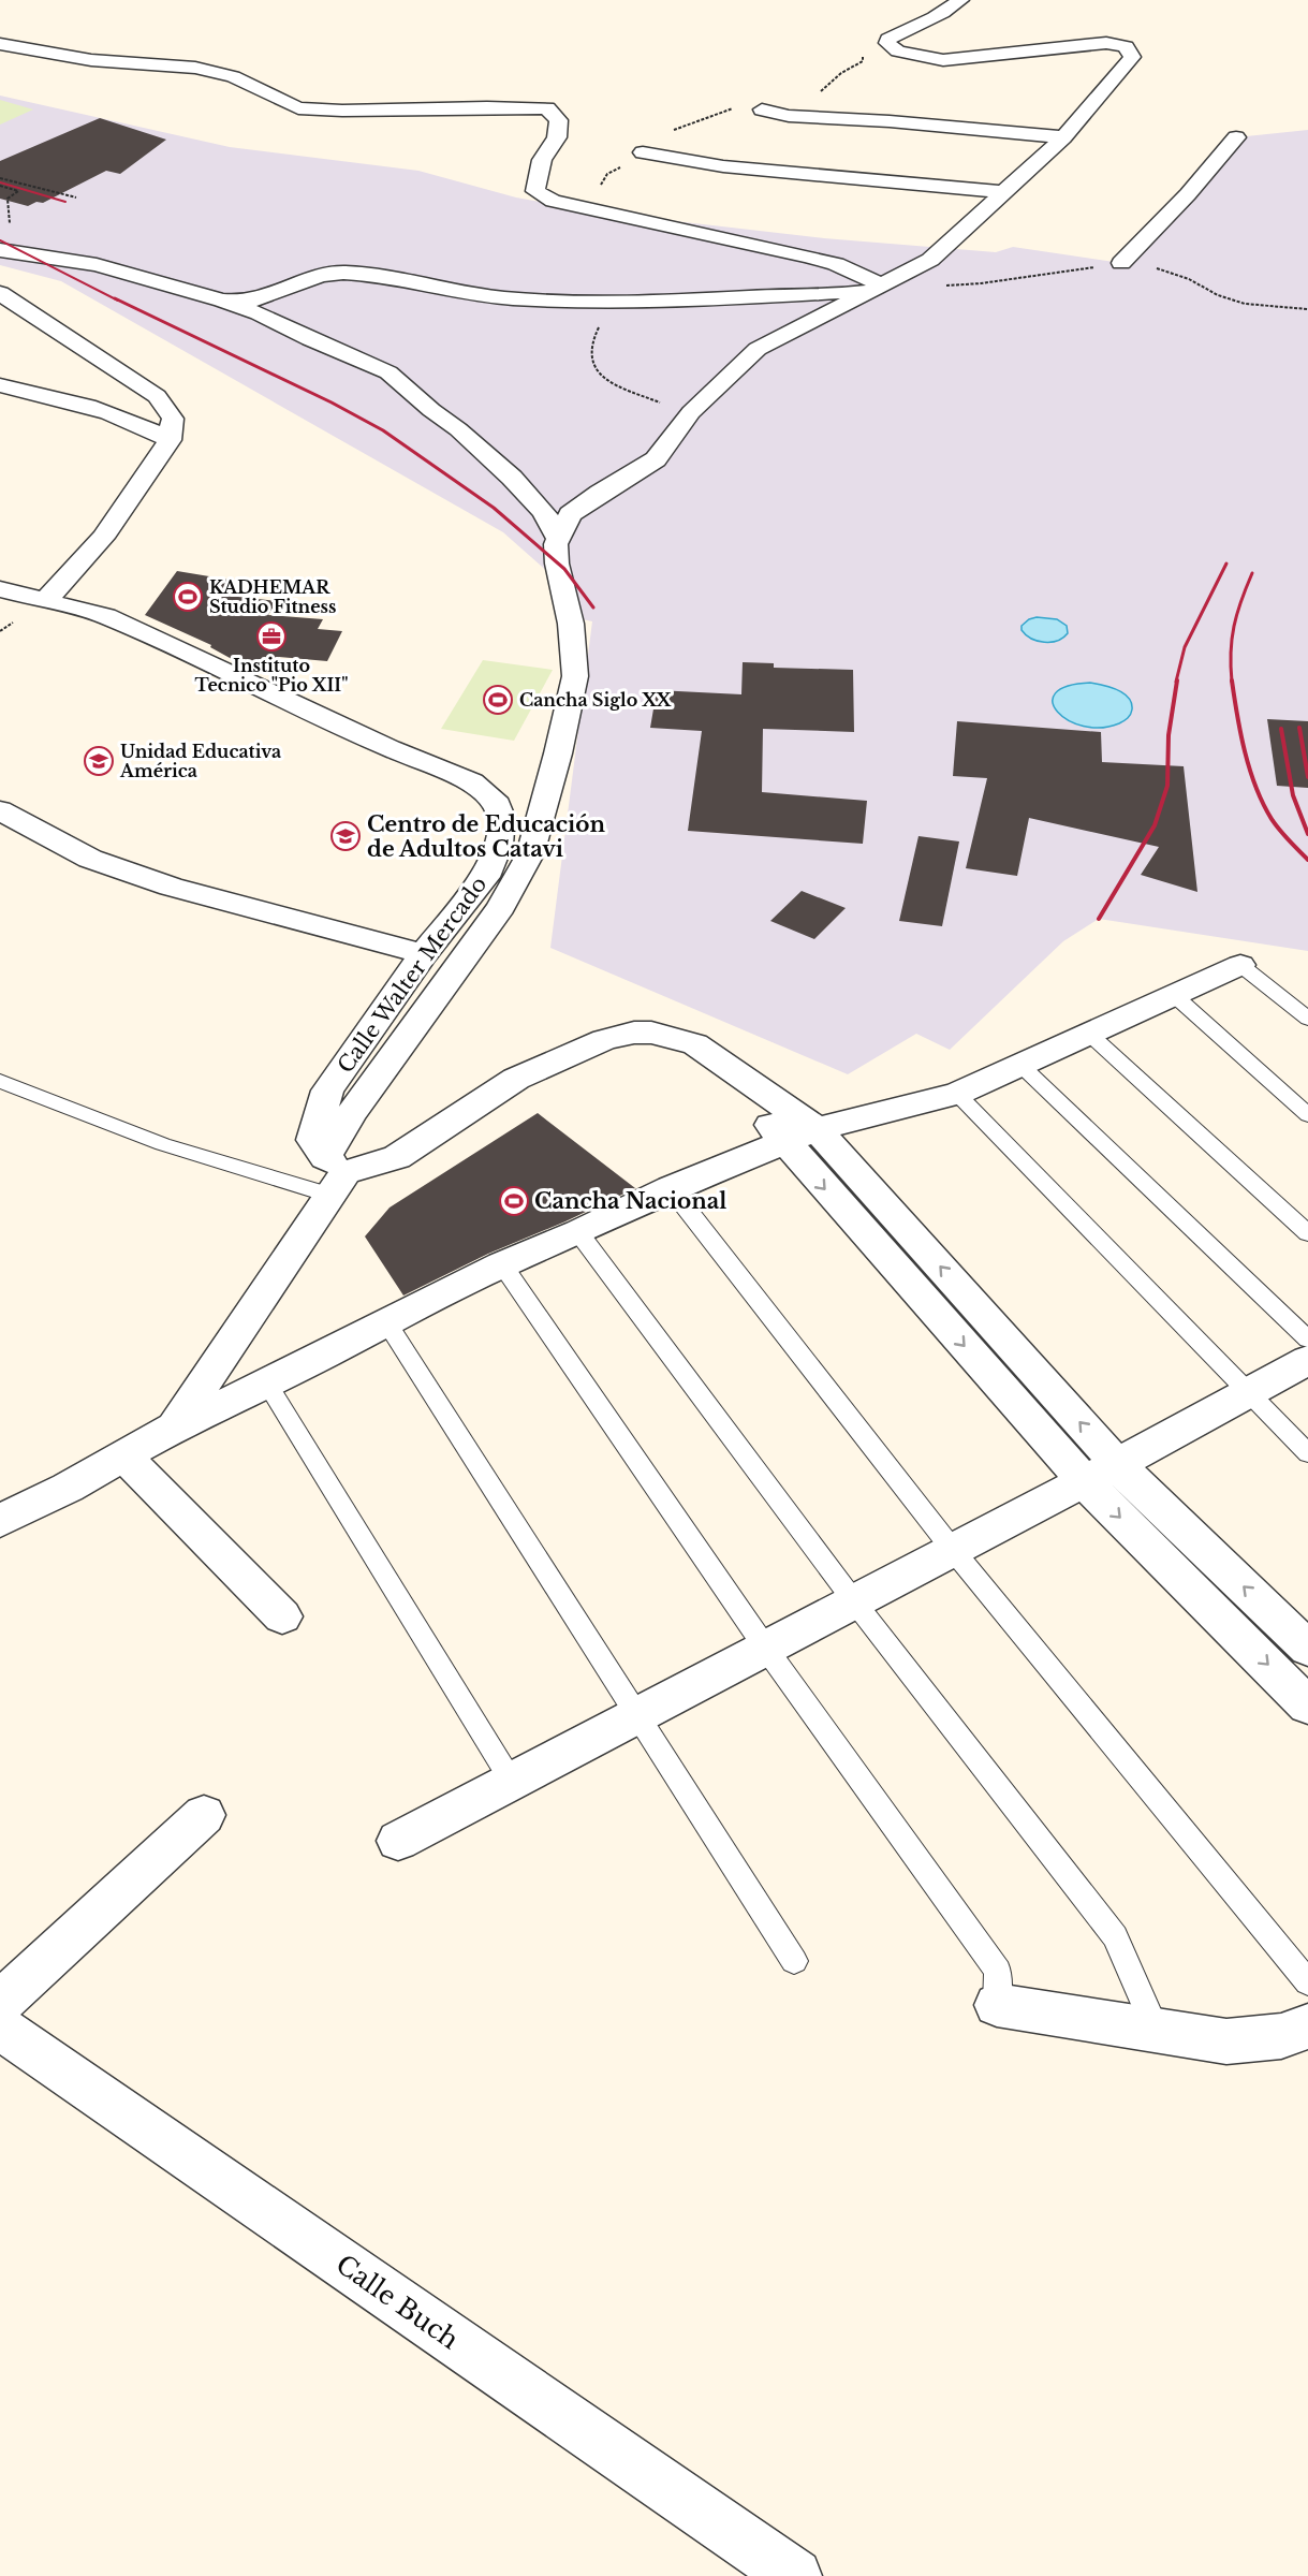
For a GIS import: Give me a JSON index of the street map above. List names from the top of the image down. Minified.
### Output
{"streets":{"street":["Calle Walter Mercado","Calle Buch"]},"places":{"sports":["KADHEMAR Studio Fitness","Cancha Siglo XX","Cancha Nacional"],"office":["Instituto Tecnico \"Pio XII\""],"school or university":["Unidad Educativa América","Centro de Educación de Adultos Catavi"]}}
